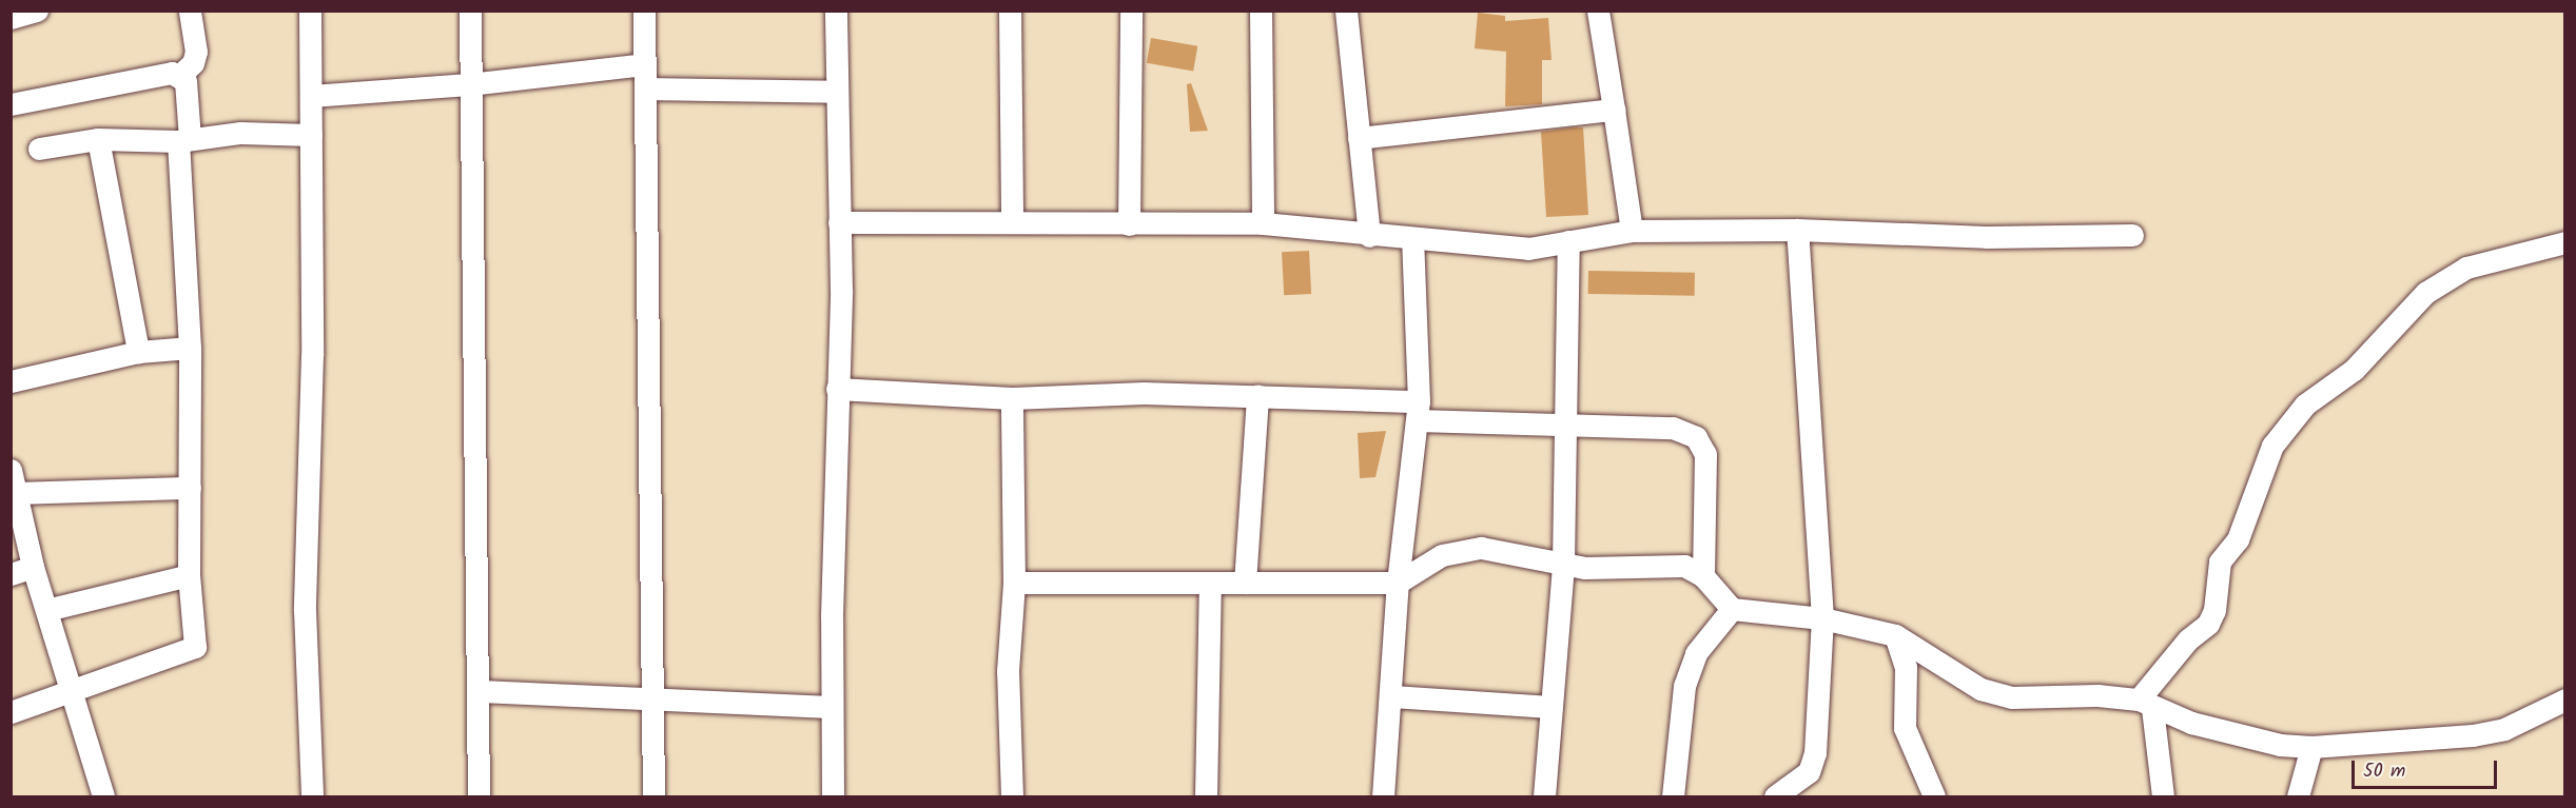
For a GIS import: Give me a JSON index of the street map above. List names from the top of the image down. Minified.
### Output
{"scale_bar":"50 m"}
